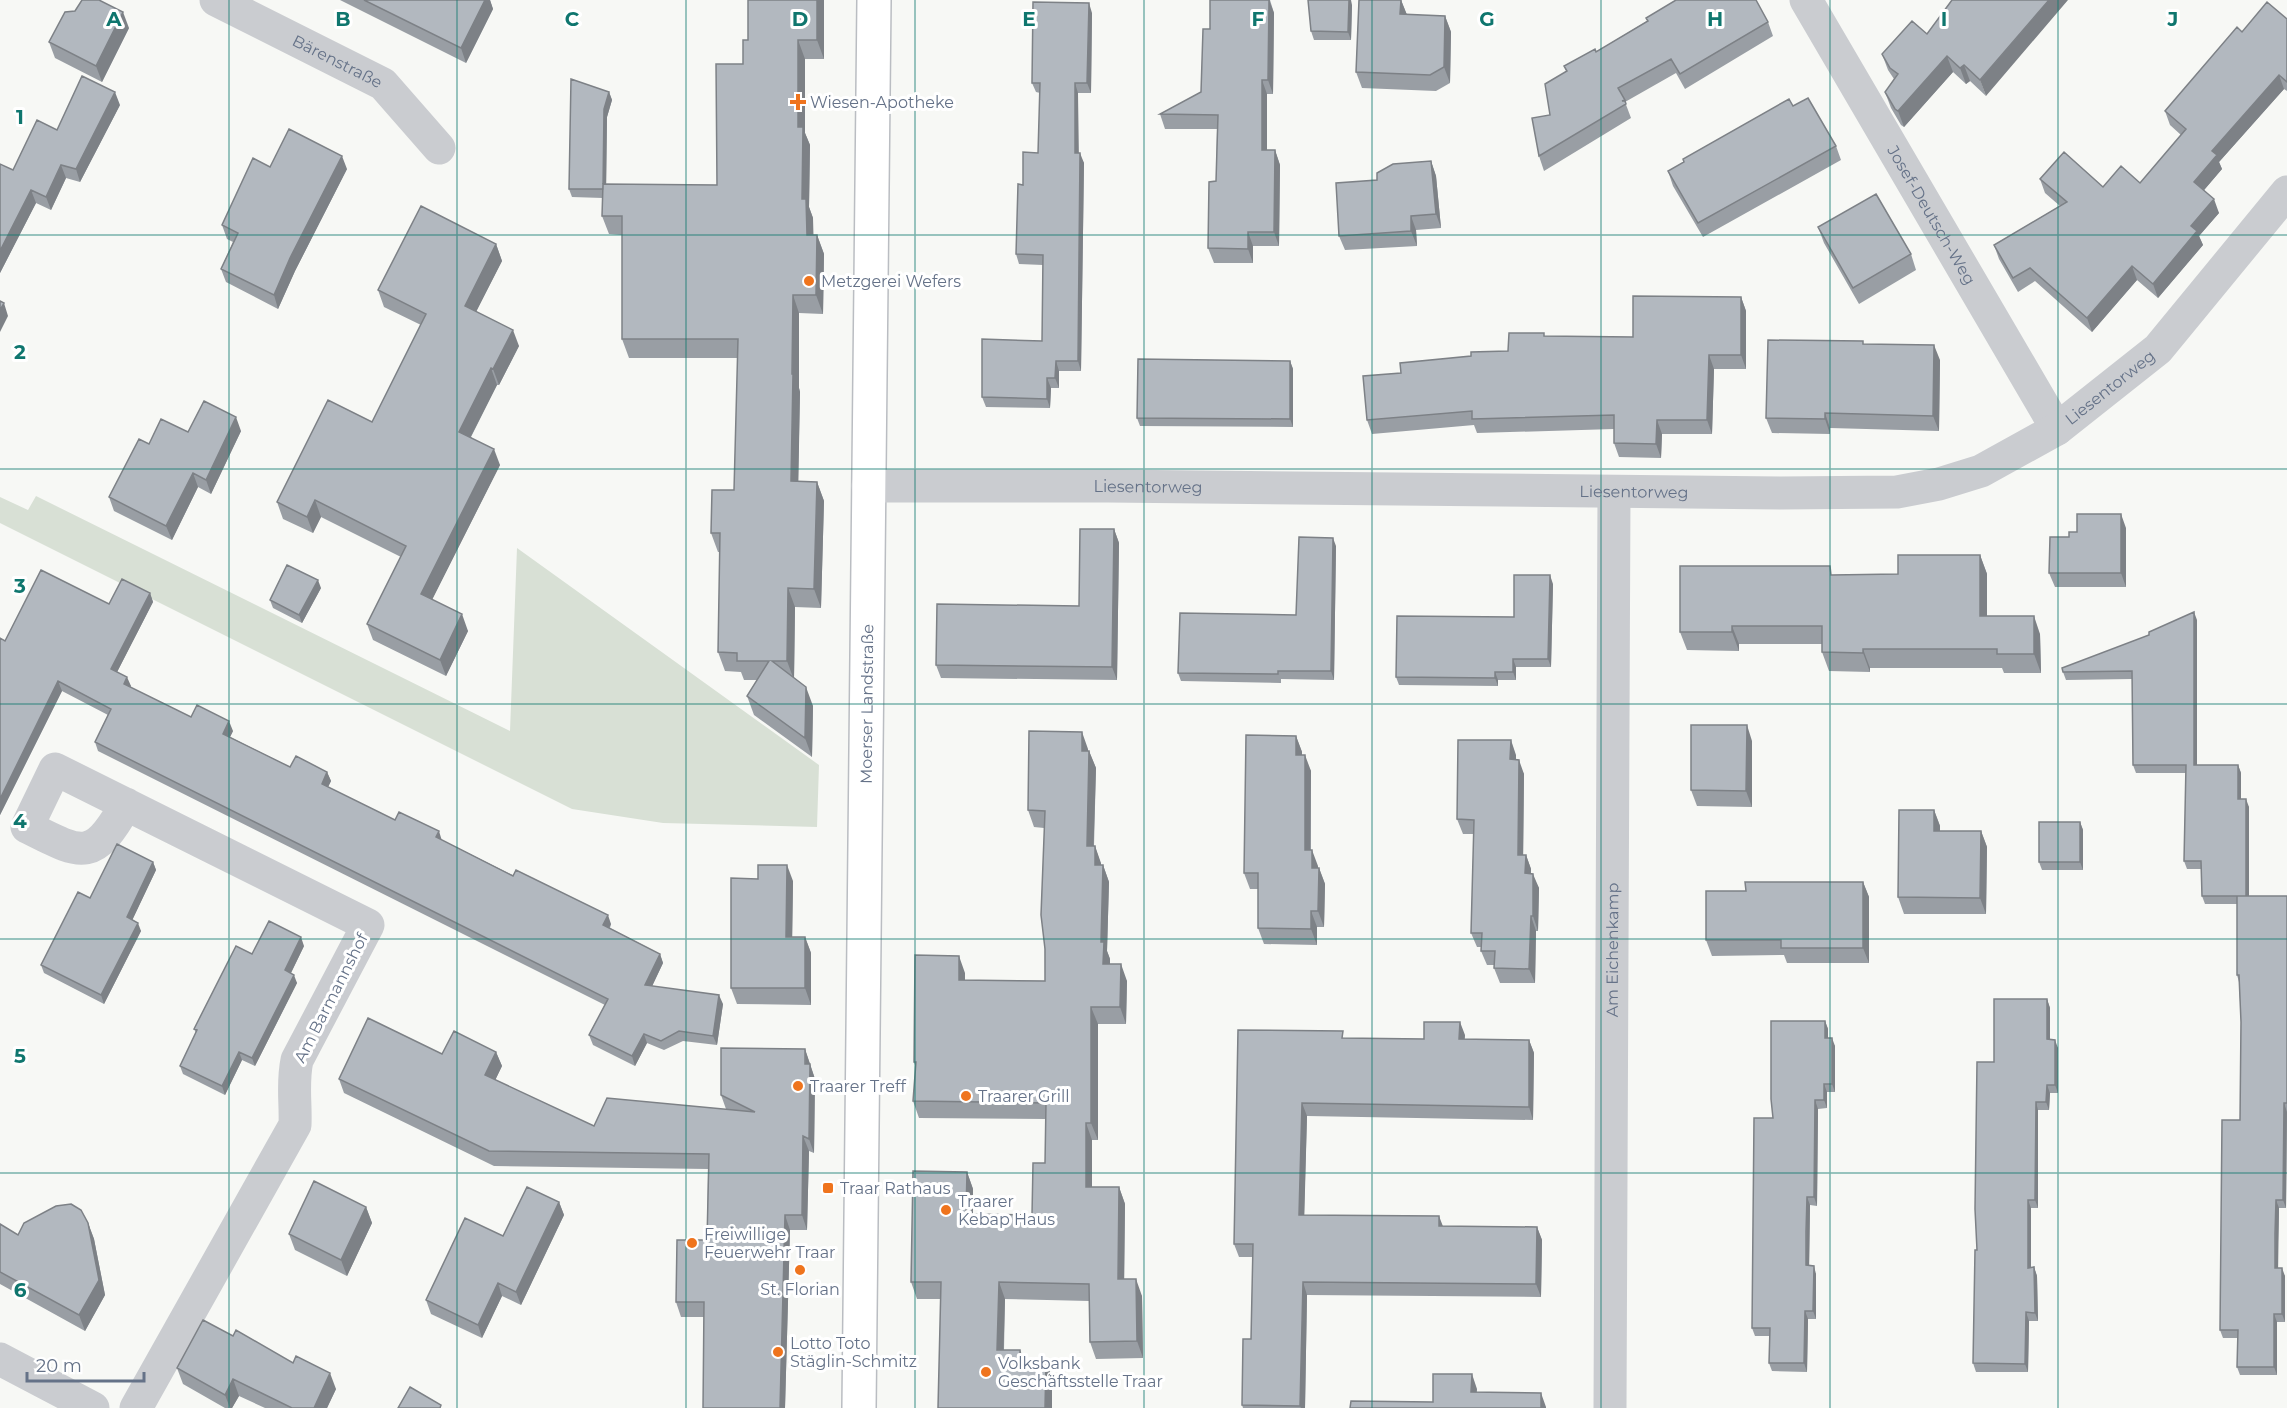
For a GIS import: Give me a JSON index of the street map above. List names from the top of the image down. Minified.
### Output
{"streets":{"main road":["Moerser Landstraße"],"street":["Bärenstraße","Josef-Deutsch-Weg","Liesentorweg","Am Eichenkamp","Am Barmannshof"]},"crossings":[["Josef-Deutsch-Weg","Liesentorweg"],["Liesentorweg","Moerser Landstraße"],["Liesentorweg","Am Eichenkamp"]],"places":{"health":["Wiesen-Apotheke"],"other":["Metzgerei Wefers","Traarer Treff","Traarer Grill","Traarer Kebap Haus","Freiwillige Feuerwehr Traar","St. Florian","Lotto Toto Stäglin-Schmitz","Volksbank Geschäftsstelle Traar"],"transit":["Traar Rathaus"]},"scale_bar":"20 m","grid":{"columns":["A","B","C","D","E","F","G","H","I","J"],"rows":["1","2","3","4","5","6"]}}
